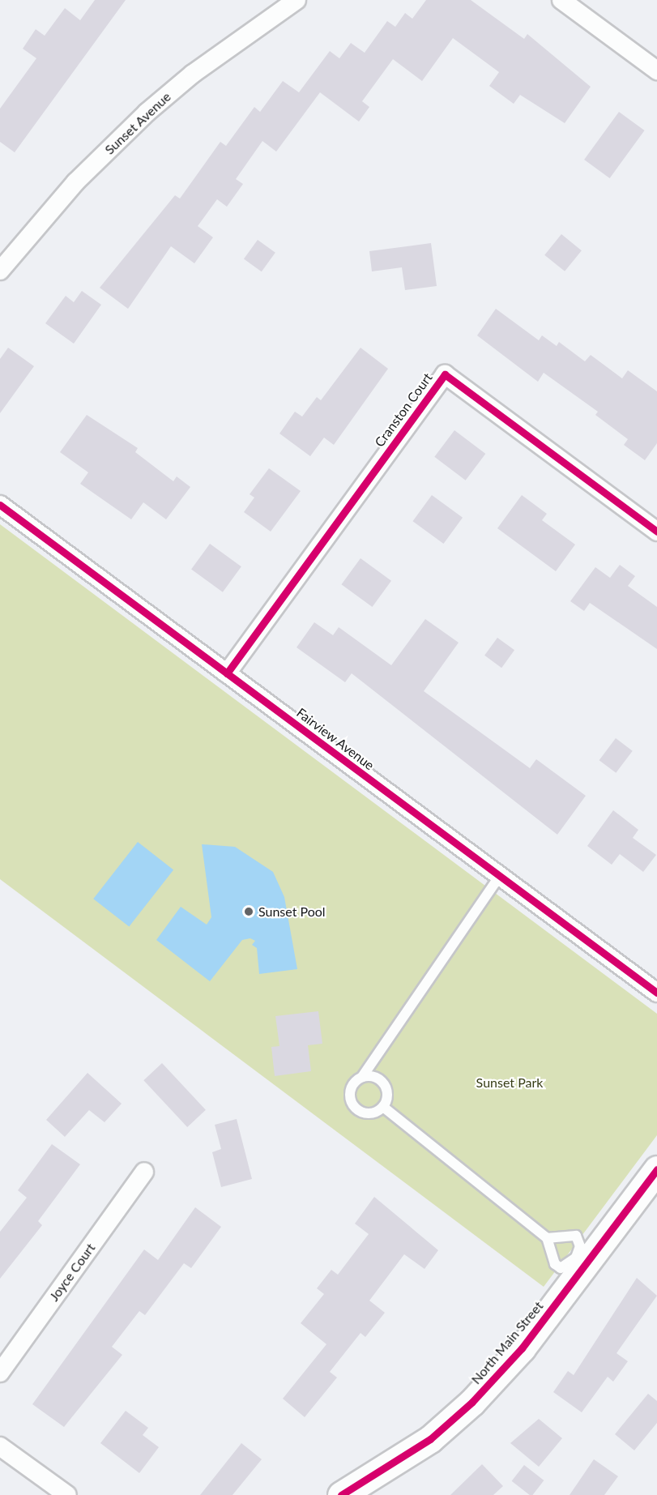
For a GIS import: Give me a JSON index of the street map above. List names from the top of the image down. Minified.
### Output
{"streets":{"street":["Sunset Avenue","Cranston Court","Fairview Avenue","Joyce Court","North Main Street"]},"crossings":[["Cranston Court","Fairview Avenue"]],"parks":["Sunset Park"],"places":["Sunset Pool"]}
